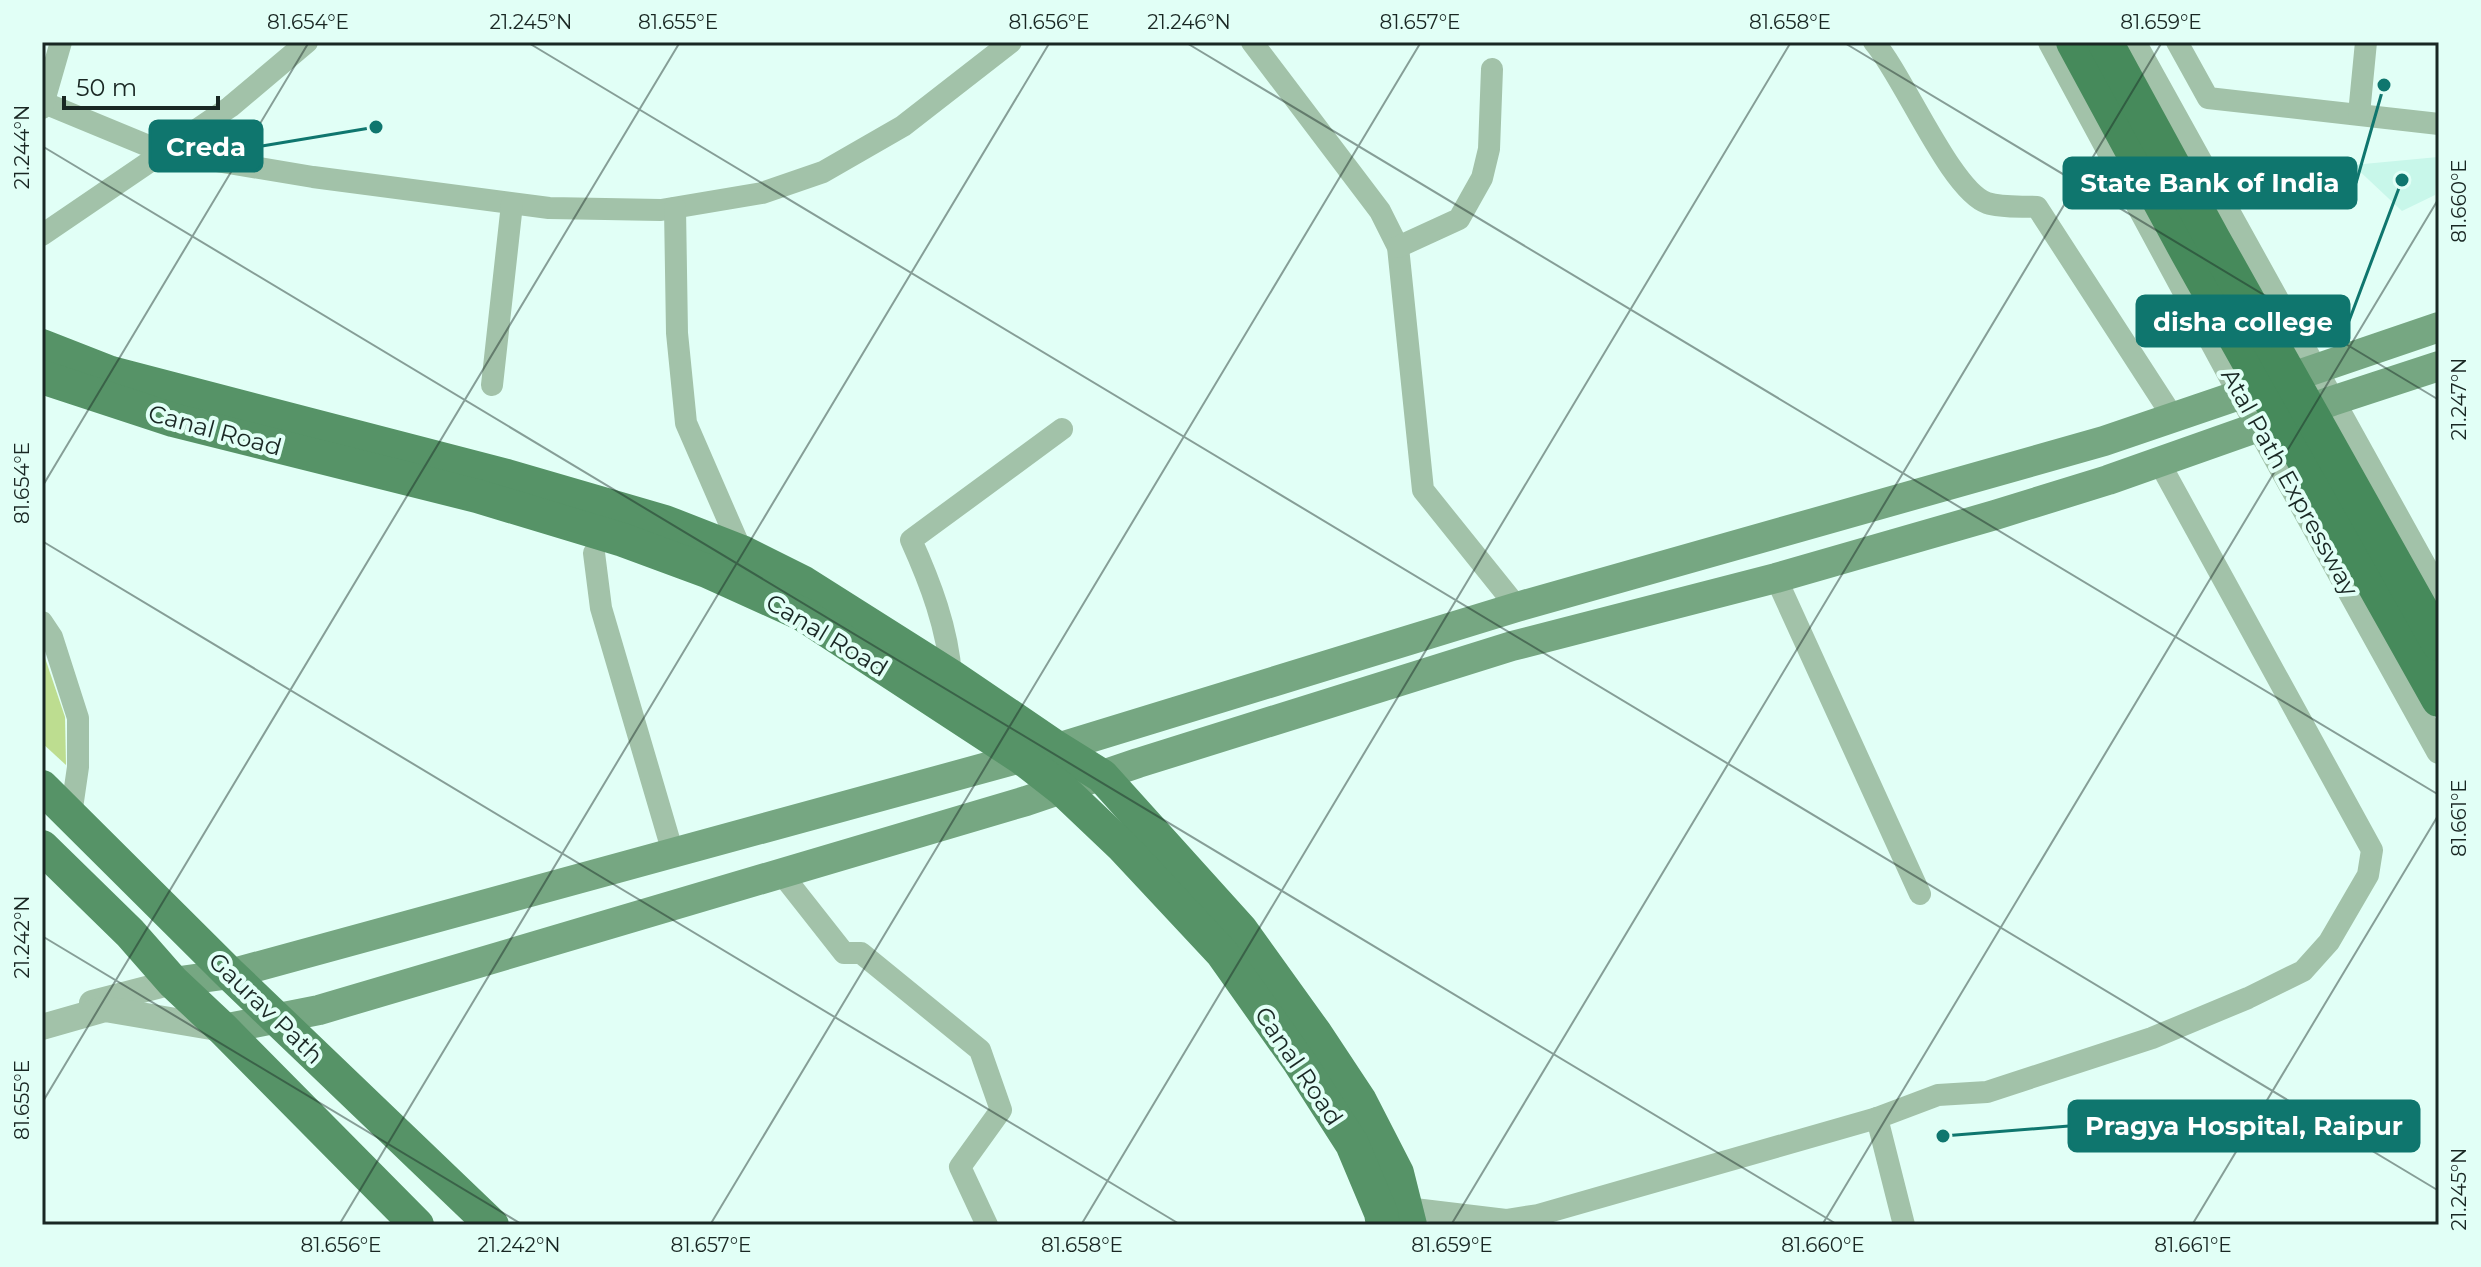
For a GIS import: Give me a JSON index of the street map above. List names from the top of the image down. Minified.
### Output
{"streets":{"main road":["Canal Road","Gaurav Path"],"street":["Atal Path Expressway"]},"places":["State Bank of India","Creda","disha college","Pragya Hospital, Raipur"],"scale_bar":"50 m","coordinates":["81.654°E","21.245°N","81.655°E","81.656°E","21.246°N","81.657°E","81.658°E","81.659°E","21.244°N","81.660°E","21.247°N","81.661°E","21.242°N"]}
